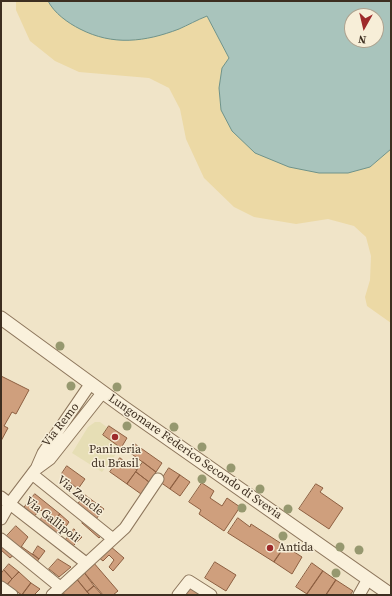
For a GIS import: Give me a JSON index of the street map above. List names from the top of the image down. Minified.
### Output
{"streets":{"street":["Via Remo","Lungomare Federico Secondo di Svevia","Via Zancle","Via Gallipoli"]},"crossings":[["Via Remo","Lungomare Federico Secondo di Svevia"],["Via Remo","Via Zancle"],["Via Remo","Via Gallipoli"]],"places":["Panineria du Brasil","Antida"],"north":"bottom"}
